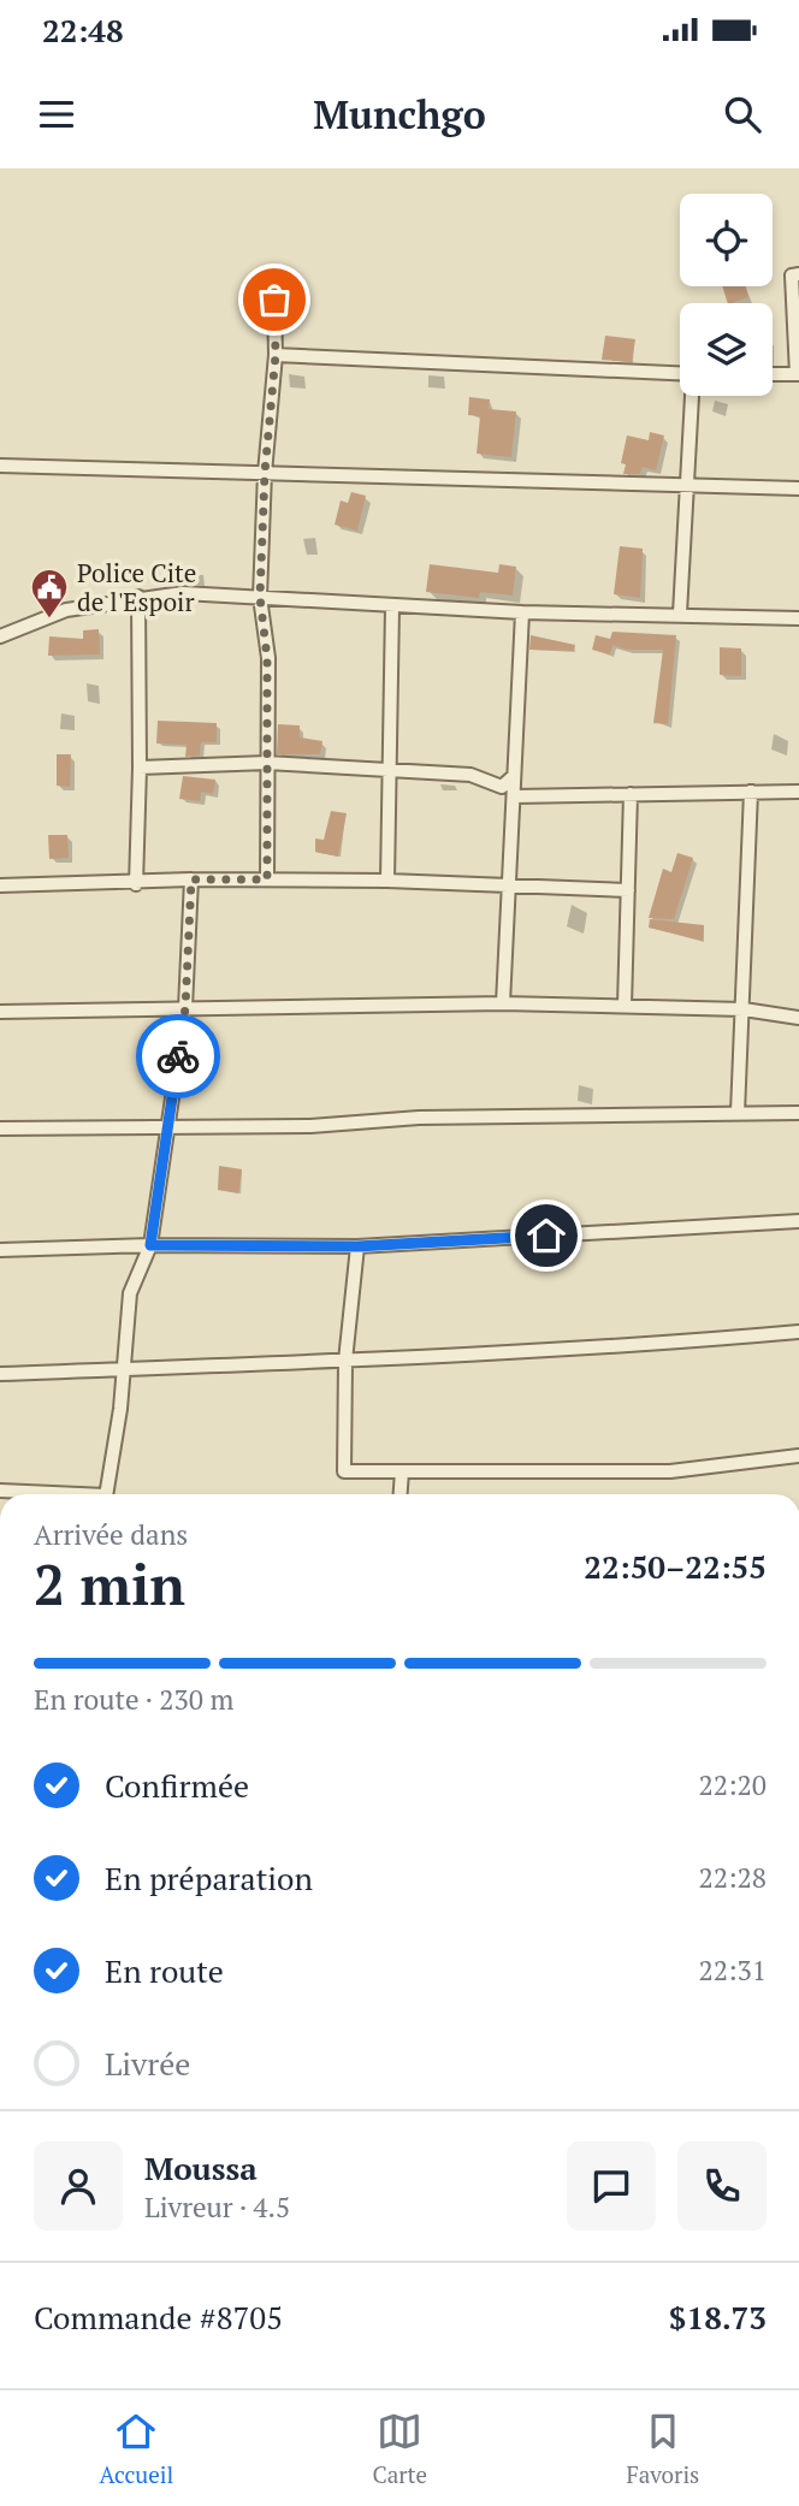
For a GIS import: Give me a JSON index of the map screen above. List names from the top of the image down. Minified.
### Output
{"places":{"public building":["Police Cite de l'Espoir"]},"page":{"status":"22:48","header":"Munchgo","heading":["2 min","Arrivée dans","22:50–22:55"],"panel":["Moussa","Livreur · 4.5","Commande #8705","$18.73"],"bar":"En route · 230 m","list":[["Confirmée","22:20"],["En préparation","22:28"],["En route","22:31"],"Livrée"],"tabs":["Accueil","Carte","Favoris"]}}
